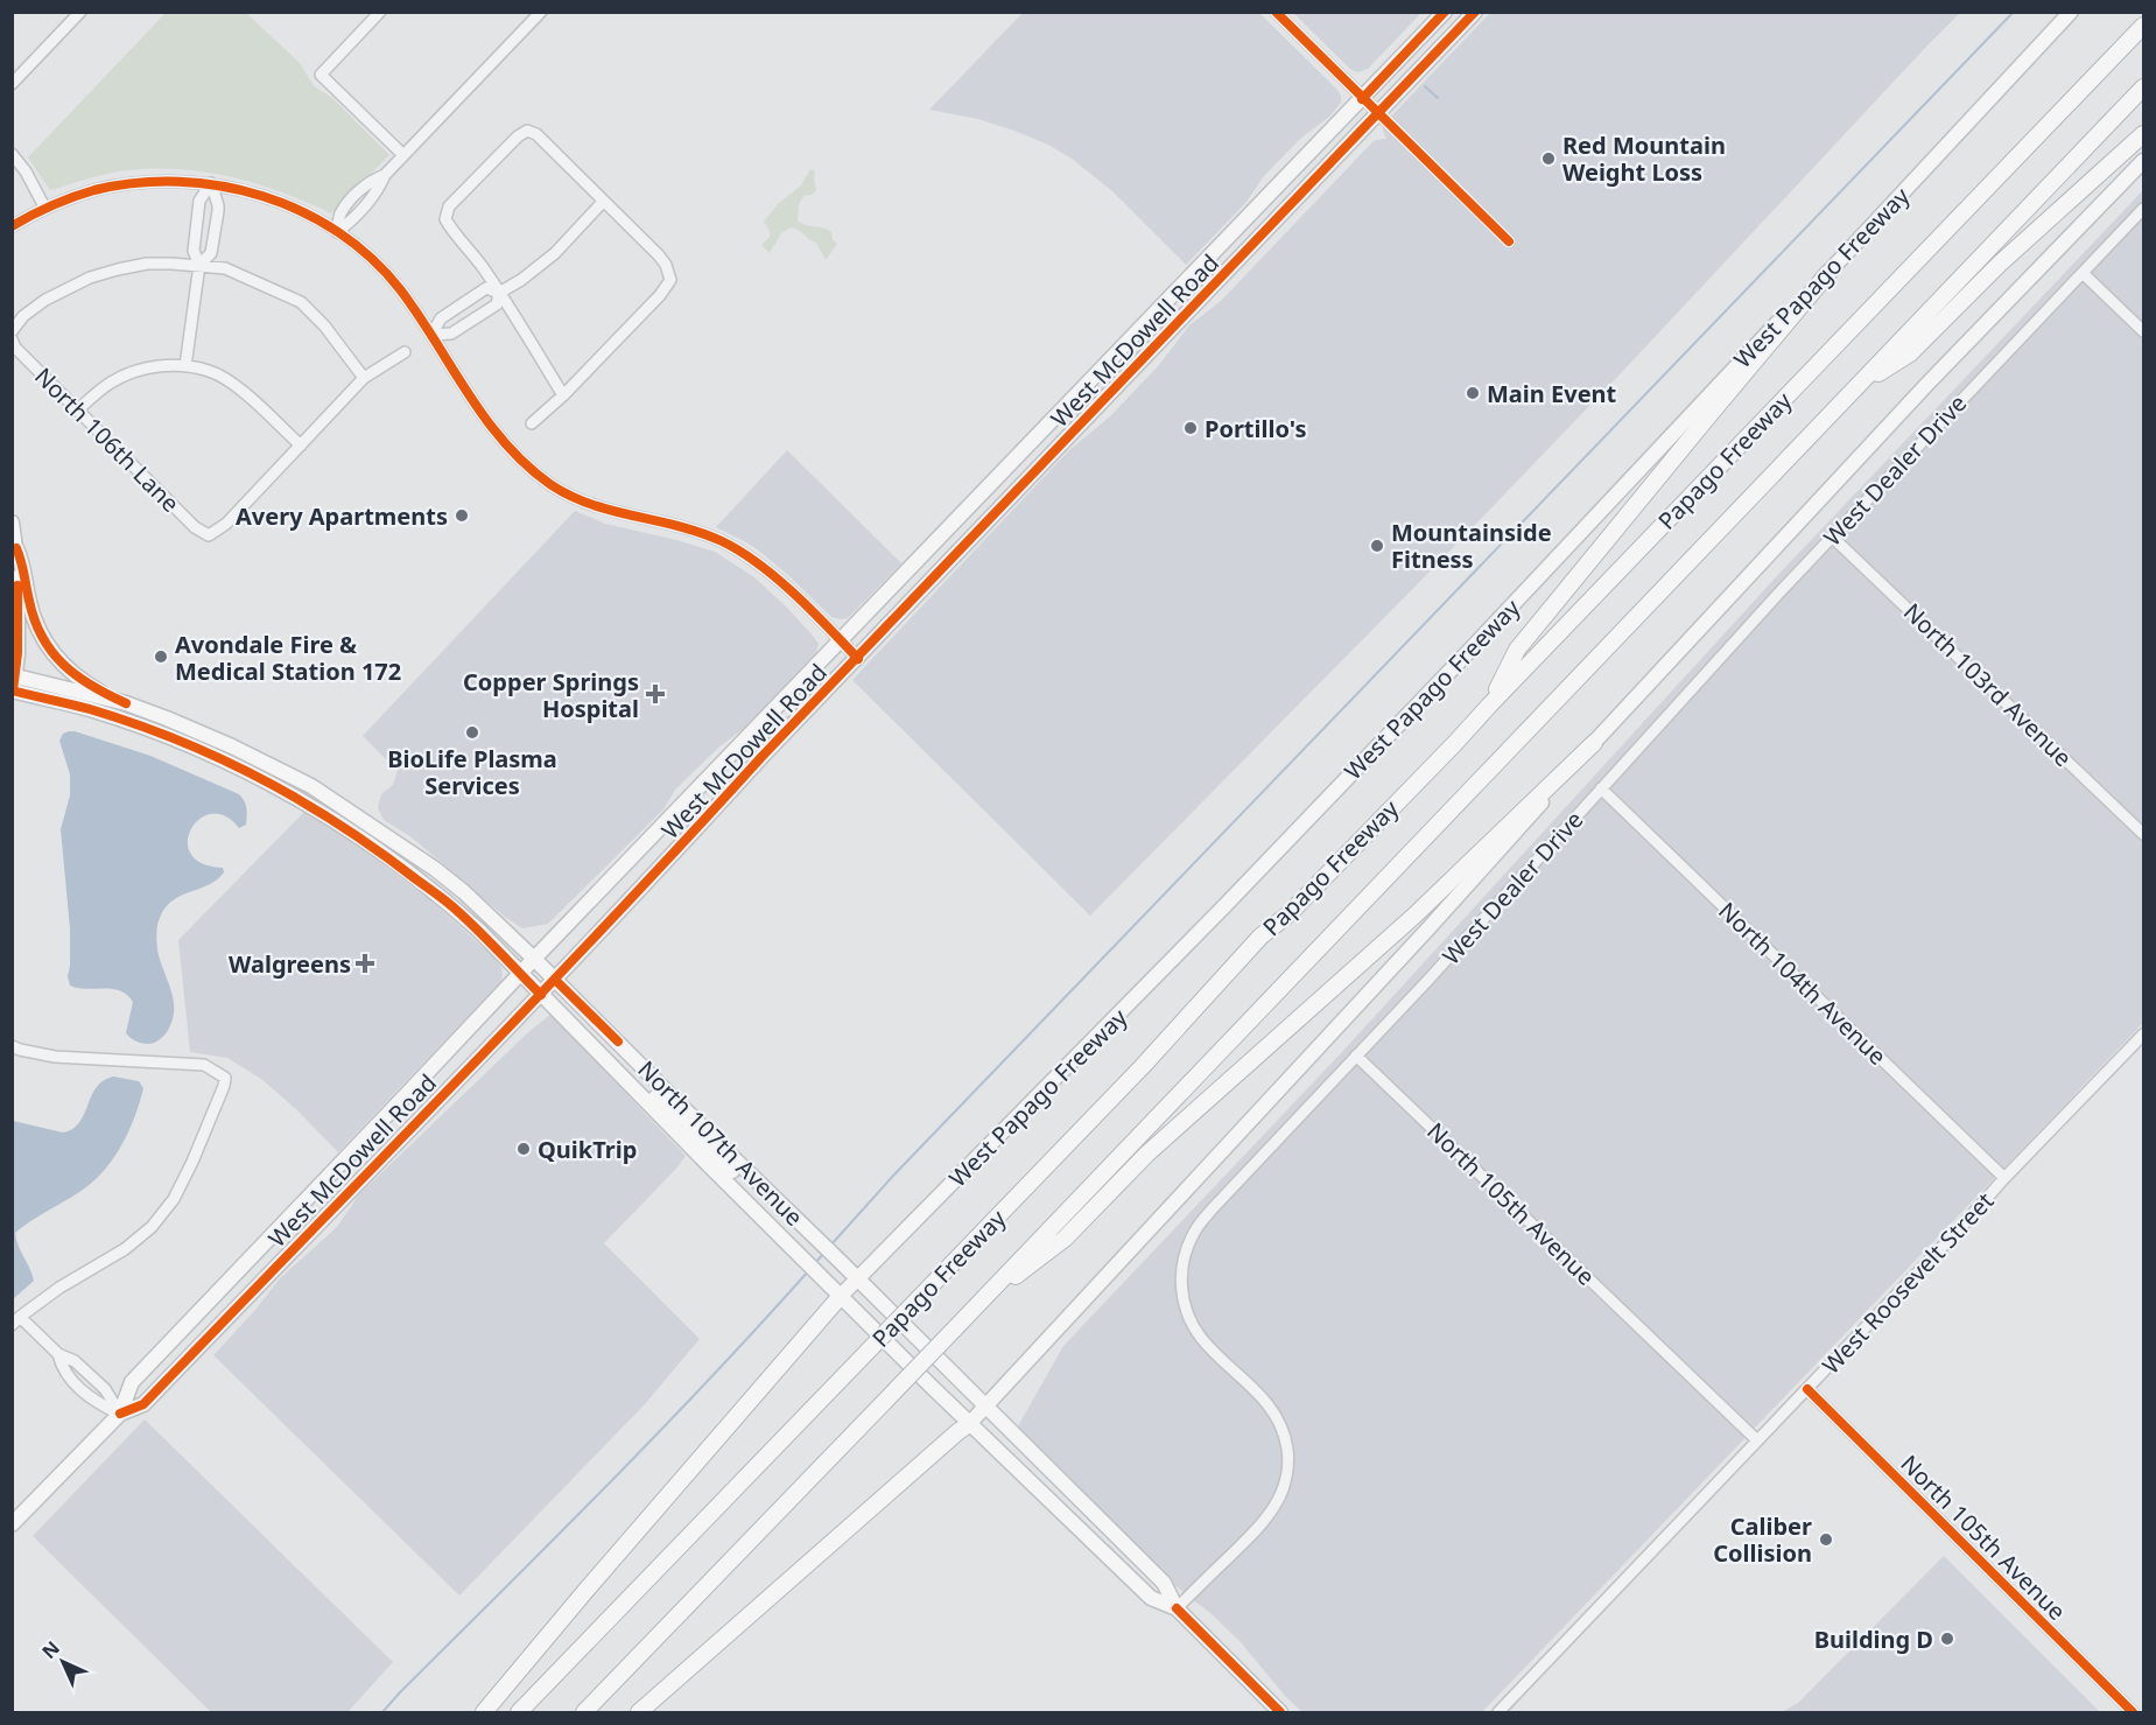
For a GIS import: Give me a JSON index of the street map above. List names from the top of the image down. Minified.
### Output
{"streets":{"highway":["Papago Freeway"],"main road":["West Papago Freeway","West McDowell Road","North 107th Avenue"],"street":["North 106th Lane","West Dealer Drive","North 103rd Avenue","North 104th Avenue","North 105th Avenue","West Roosevelt Street"]},"crossings":[["West Papago Freeway","North 107th Avenue"],["West McDowell Road","North 107th Avenue"],["West Dealer Drive","North 103rd Avenue"],["West Dealer Drive","North 104th Avenue"],["West Dealer Drive","North 107th Avenue"],["West Dealer Drive","North 105th Avenue"],["North 104th Avenue","West Roosevelt Street"],["North 105th Avenue","West Roosevelt Street"]],"places":{"other":["Red Mountain Weight Loss","Main Event","Portillo's","Avery Apartments","Mountainside Fitness","Avondale Fire & Medical Station 172","BioLife Plasma Services","QuikTrip","Caliber Collision","Building D"],"health":["Copper Springs Hospital","Walgreens"]},"north":"top left"}
